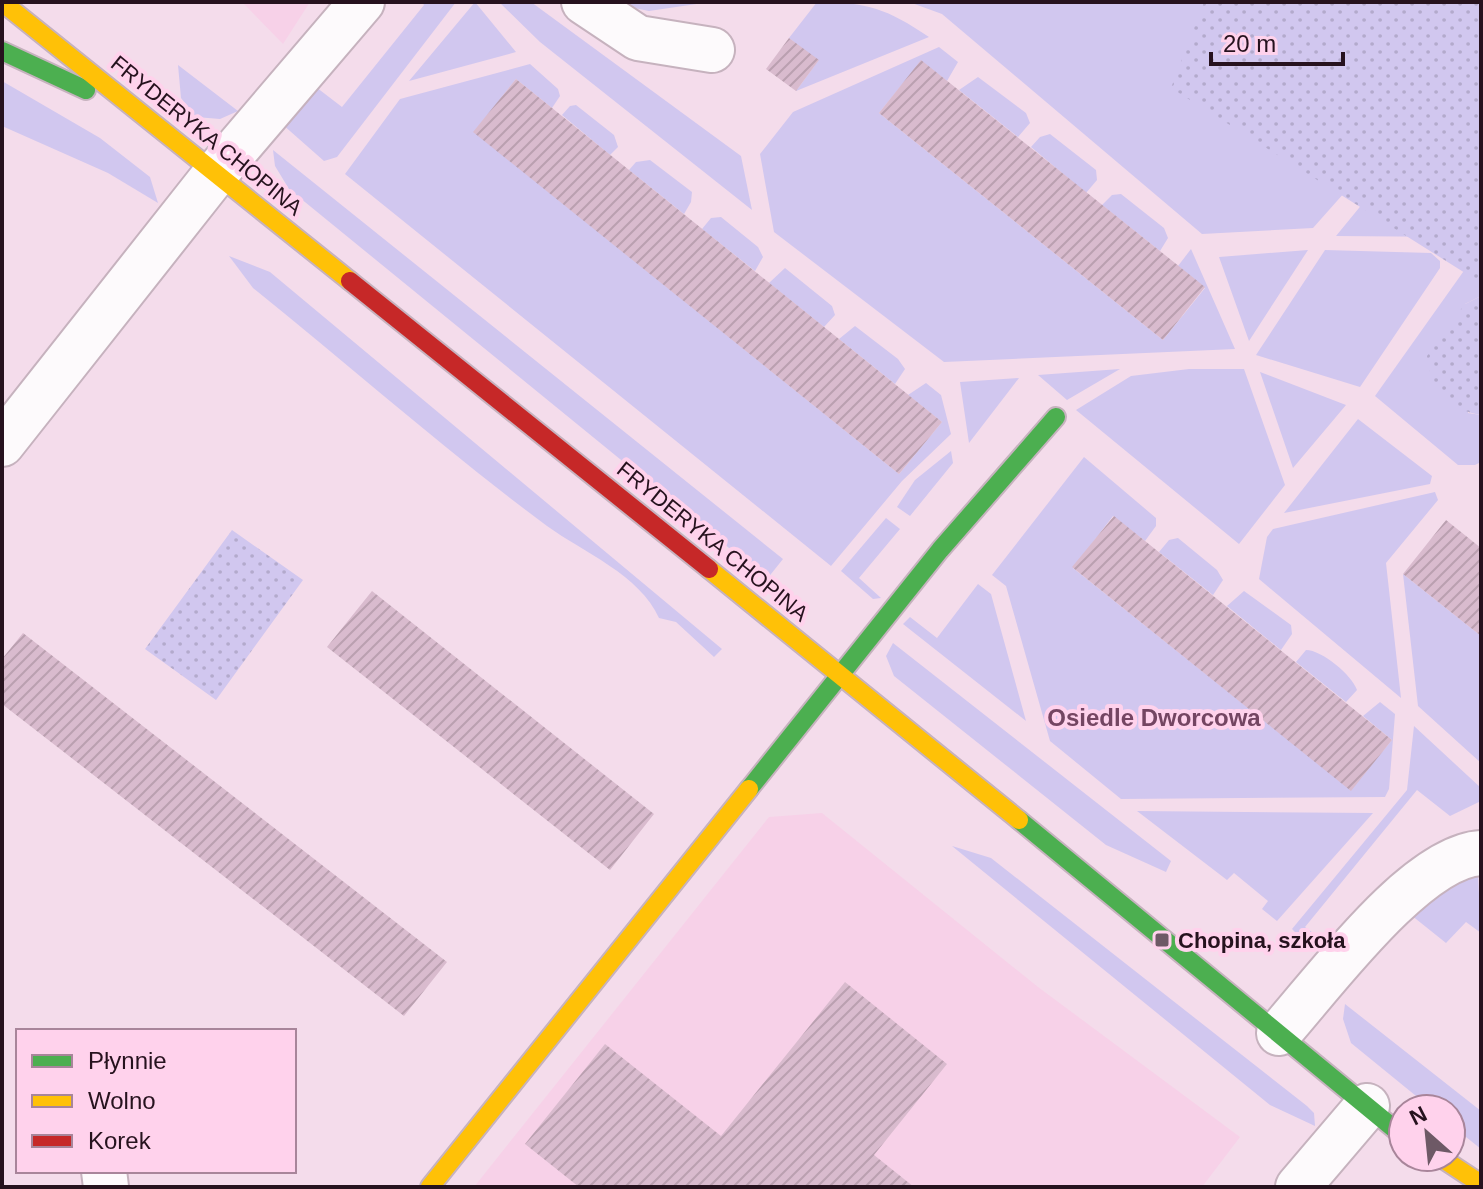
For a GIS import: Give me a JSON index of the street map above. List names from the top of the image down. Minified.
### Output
{"streets":{"street":["FRYDERYKA CHOPINA"]},"districts":["Osiedle Dworcowa"],"places":{"transit":["Chopina, szkoła"]},"legend":["Płynnie","Wolno","Korek"],"scale_bar":"20 m","north":"top left"}
